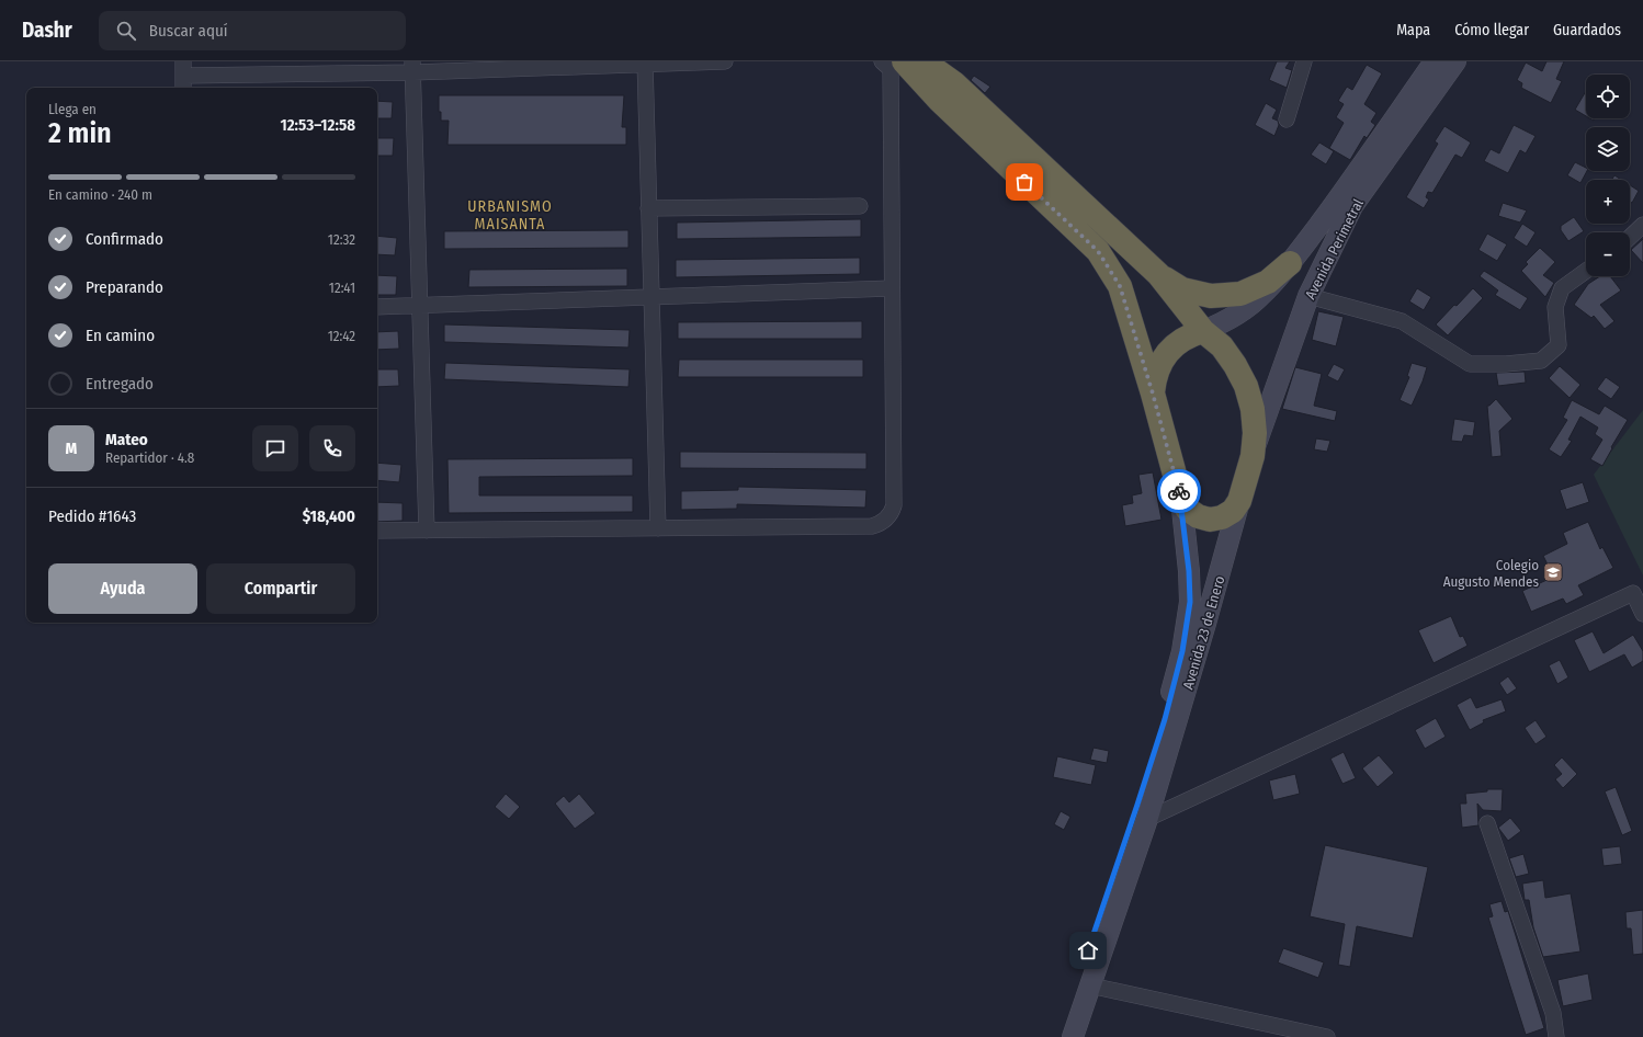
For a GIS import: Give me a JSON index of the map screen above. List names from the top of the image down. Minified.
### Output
{"streets":{"main road":["Avenida Perimetral","Avenida 23 de Enero"]},"districts":["URBANISMO MAISANTA"],"places":{"school or university":["Colegio Augusto Mendes"]},"page":{"header":"Dashr","search":"Buscar aquí","nav":["Mapa","Cómo llegar","Guardados"],"map_buttons":["+","−"],"heading":["2 min","Llega en","12:53–12:58"],"panel":["Mateo","Repartidor · 4.8","Pedido #1643","$18,400"],"bar":"En camino · 240 m","list":[["Confirmado","12:32"],["Preparando","12:41"],["En camino","12:42"],"Entregado"],"round":"M","buttons":["Ayuda","Compartir"]}}
